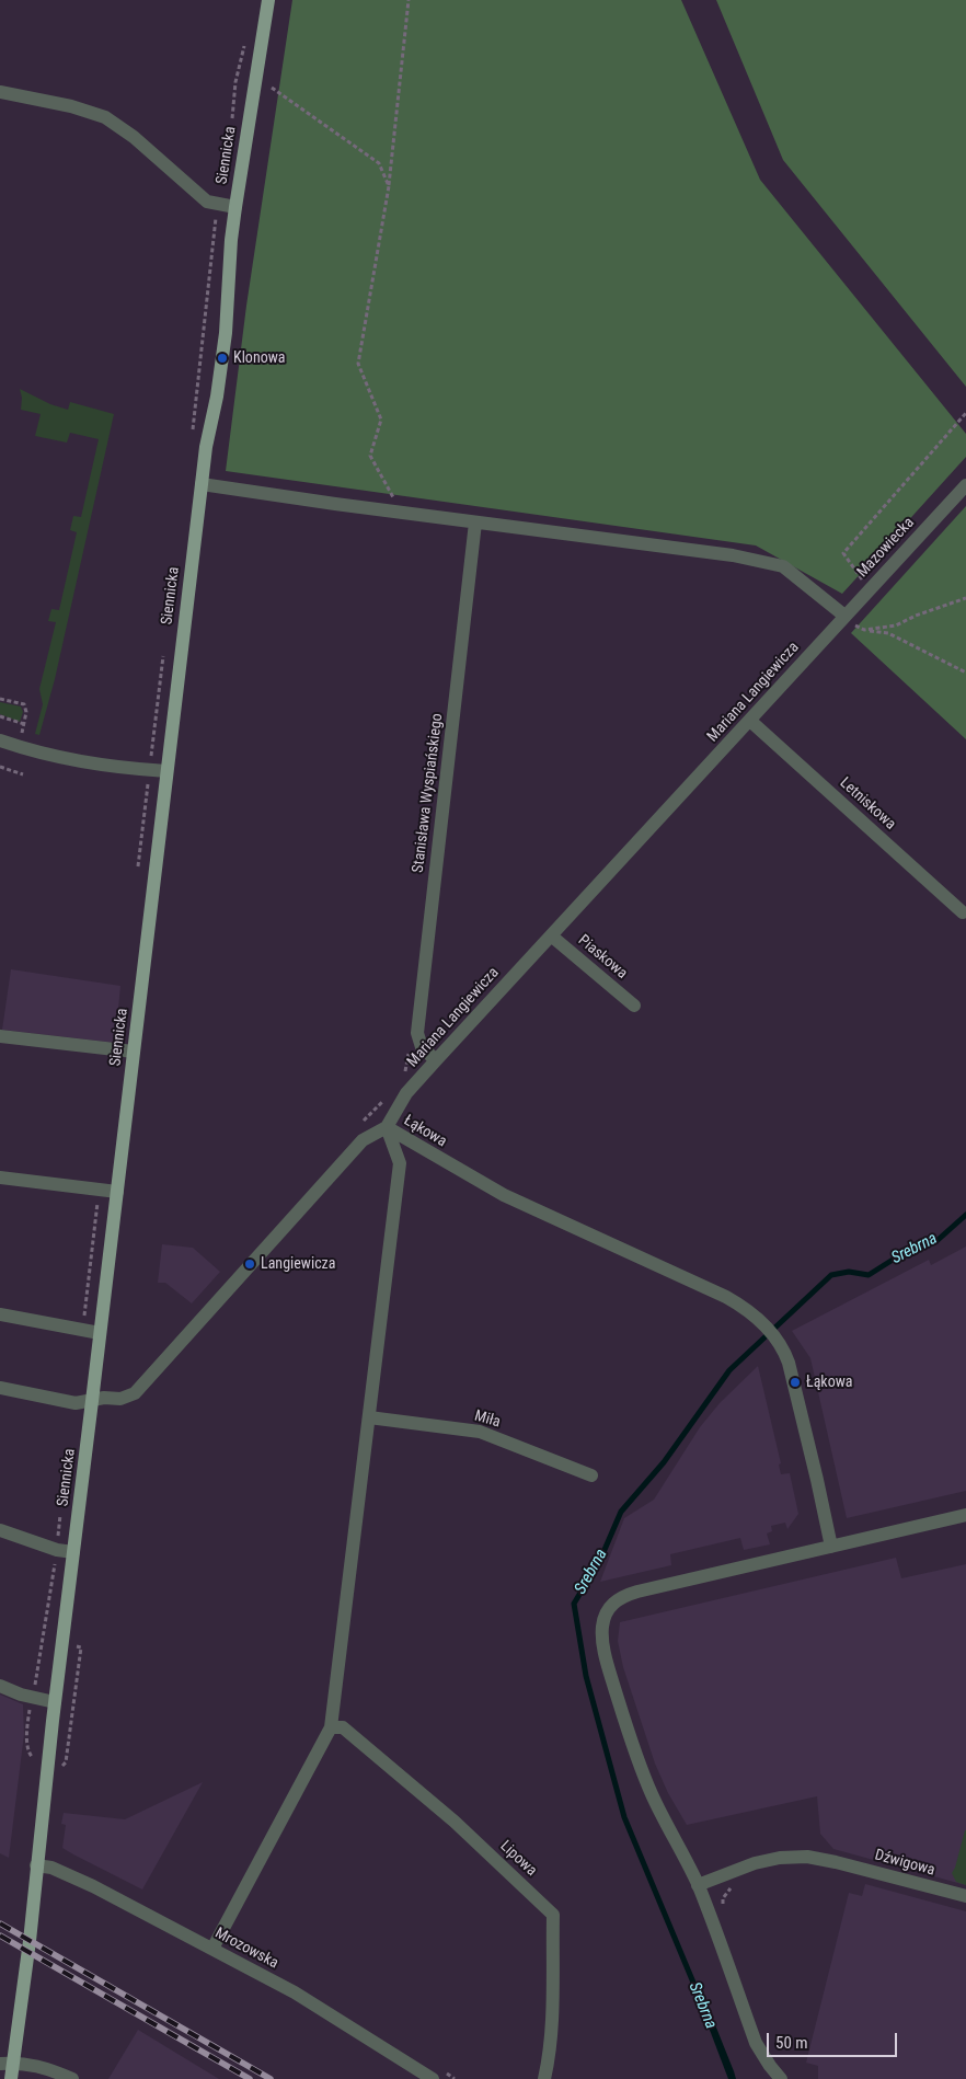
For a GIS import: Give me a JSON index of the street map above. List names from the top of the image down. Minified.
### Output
{"streets":{"main road":["Siennicka"],"street":["Mazowiecka","Mariana Langiewicza","Stanisława Wyspiańskiego","Letniskowa","Piaskowa","Łąkowa","Miła","Lipowa","Dźwigowa","Mrozowska"]},"crossings":[["Siennicka","Mrozowska"],["Mazowiecka","Mariana Langiewicza"],["Mariana Langiewicza","Stanisława Wyspiańskiego"],["Mariana Langiewicza","Letniskowa"],["Mariana Langiewicza","Piaskowa"],["Mariana Langiewicza","Łąkowa"]],"water":["Srebrna"],"places":["Klonowa","Langiewicza","Łąkowa"],"scale_bar":"50 m"}
